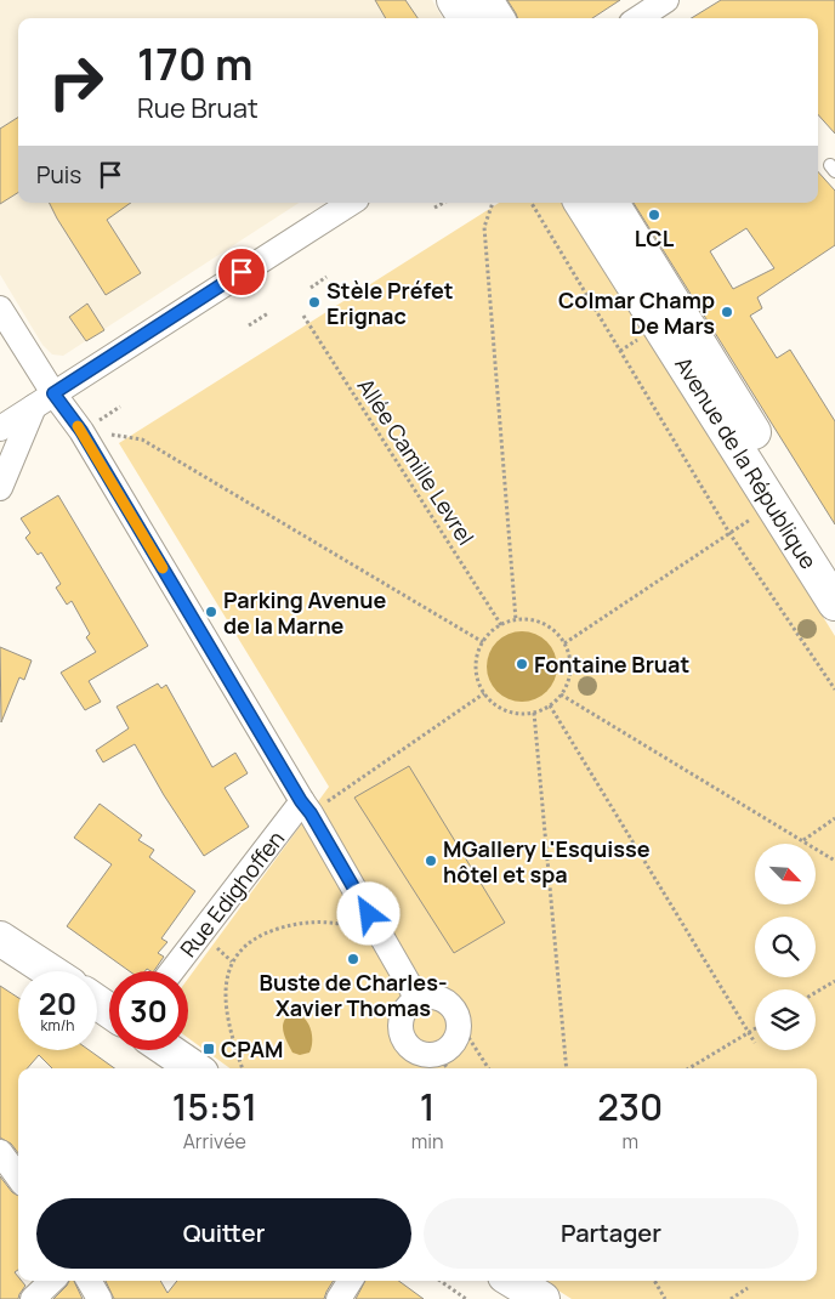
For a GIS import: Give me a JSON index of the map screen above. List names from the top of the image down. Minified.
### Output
{"streets":{"main road":["Avenue de la République"],"street":["Rue Edighoffen"],"path":["Allée Camille Levrel"]},"places":{"other":["LCL","Stèle Préfet Erignac","Colmar Champ De Mars","Parking Avenue de la Marne","Fontaine Bruat","MGallery L'Esquisse hôtel et spa","Buste de Charles- Xavier Thomas"],"transit":["CPAM"]},"north":"bottom right","page":{"turn":["170 m","Rue Bruat"],"then":"Puis","speed":"20 km/h","limit":"30","eta":["15:51","Arrivée","1","min","230","m"],"buttons":["Quitter","Partager"]}}
